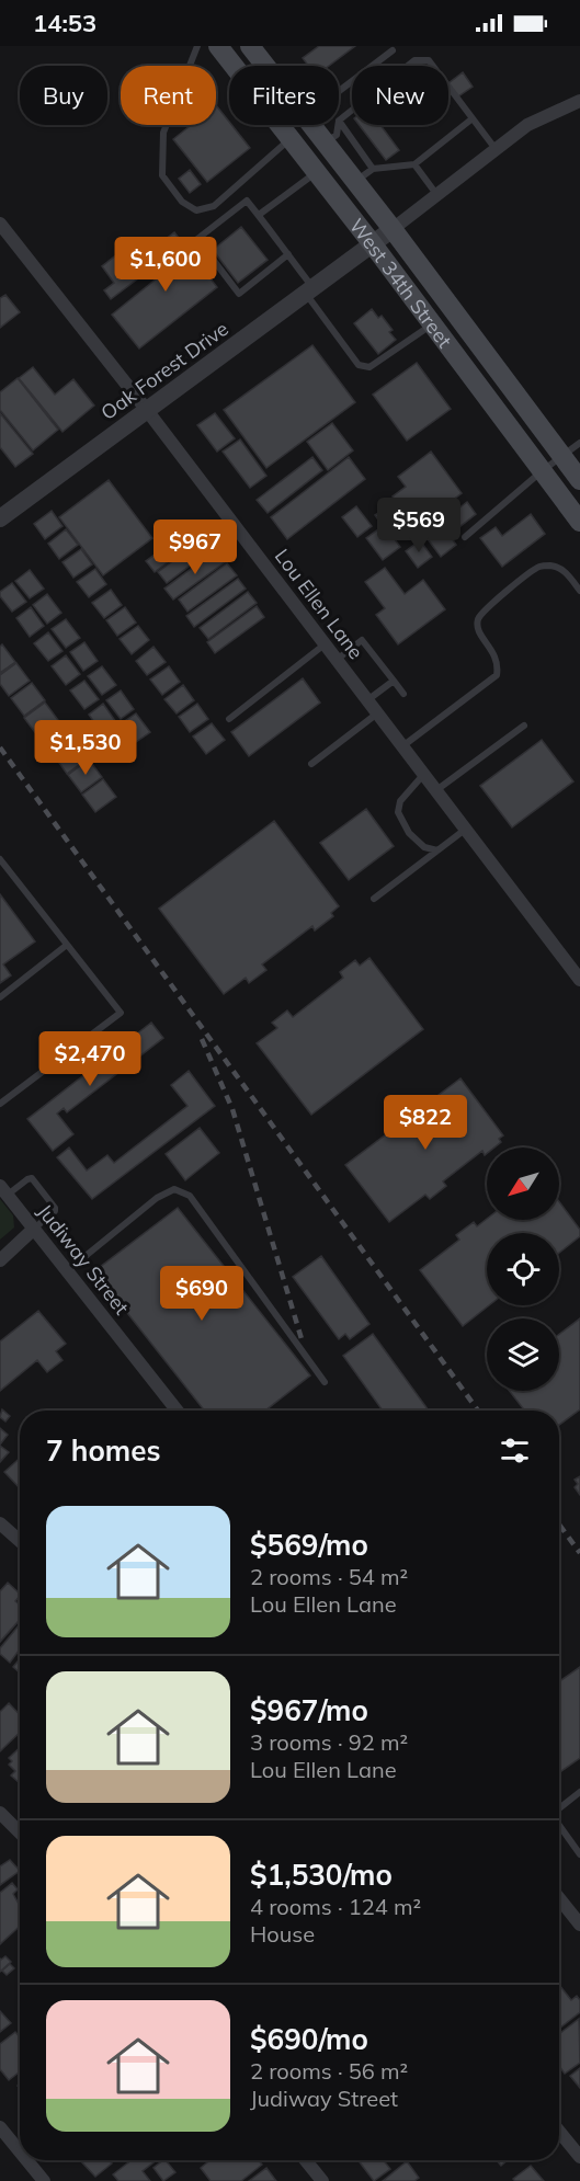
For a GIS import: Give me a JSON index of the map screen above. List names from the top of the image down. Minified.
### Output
{"streets":{"main road":["West 34th Street"],"street":["Oak Forest Drive","Lou Ellen Lane","Judiway Street"]},"crossings":[["West 34th Street","Oak Forest Drive"],["Oak Forest Drive","Lou Ellen Lane"]],"north":"bottom left","page":{"status":"14:53","chip":["Buy","Rent","Filters","New"],"price":["$1,600","$569","$967","$1,530","$2,470","$822","$690"],"heading":"7 homes","list":[{"name":"$569/mo","note":"2 rooms · 54 m² · Lou Ellen Lane"},{"name":"$967/mo","note":"3 rooms · 92 m² · Lou Ellen Lane"},{"name":"$1,530/mo","note":"4 rooms · 124 m² · House"},{"name":"$690/mo","note":"2 rooms · 56 m² · Judiway Street"}]}}
